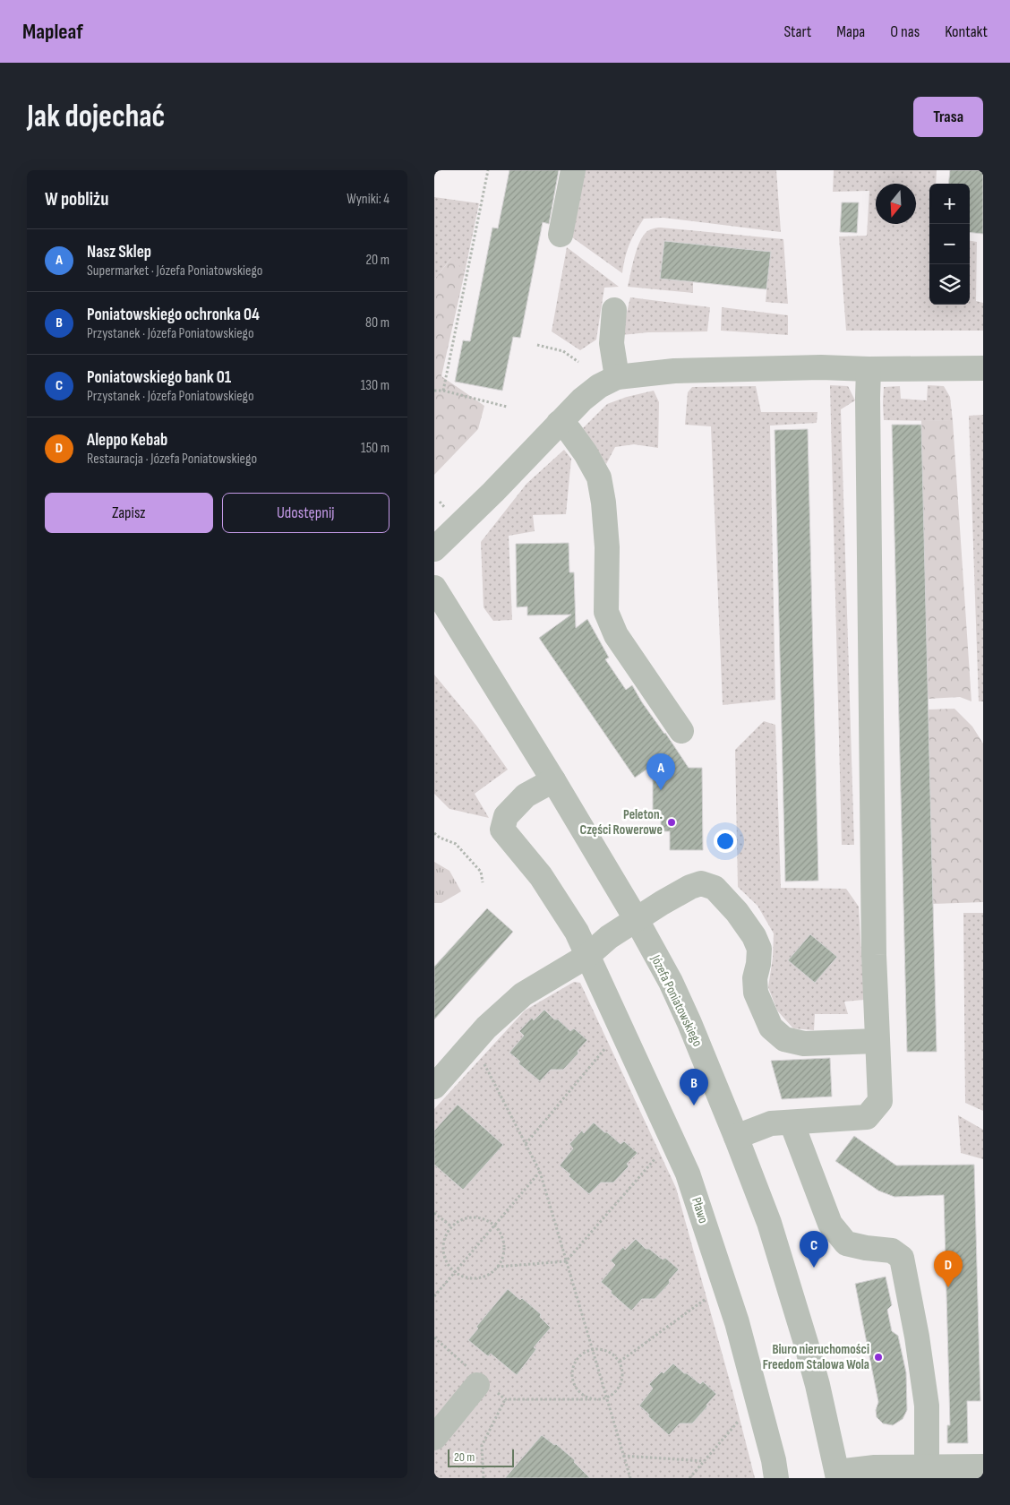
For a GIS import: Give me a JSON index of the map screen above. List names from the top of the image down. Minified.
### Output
{"streets":{"street":["Józefa Poniatowskiego","Pławo"]},"crossings":[["Józefa Poniatowskiego","Pławo"]],"places":["Peleton. Części Rowerowe","Biuro nieruchomości Freedom Stalowa Wola"],"scale_bar":"20 m","north":"bottom","page":{"header":"Mapleaf","nav":["Start","Mapa","O nas","Kontakt"],"buttons":["Trasa",["Zapisz","Udostępnij"]],"title":"Jak dojechać","heading":["W pobliżu","Wyniki: 4"],"map_buttons":["+","−"],"list":[{"mark":"A","name":"Nasz Sklep","note":"Supermarket · Józefa Poniatowskiego","value":"20 m"},{"mark":"B","name":"Poniatowskiego ochronka 04","note":"Przystanek · Józefa Poniatowskiego","value":"80 m"},{"mark":"C","name":"Poniatowskiego bank 01","note":"Przystanek · Józefa Poniatowskiego","value":"130 m"},{"mark":"D","name":"Aleppo Kebab","note":"Restauracja · Józefa Poniatowskiego","value":"150 m"}],"pins":["A","B","C","D"],"scale":"20 m"}}
